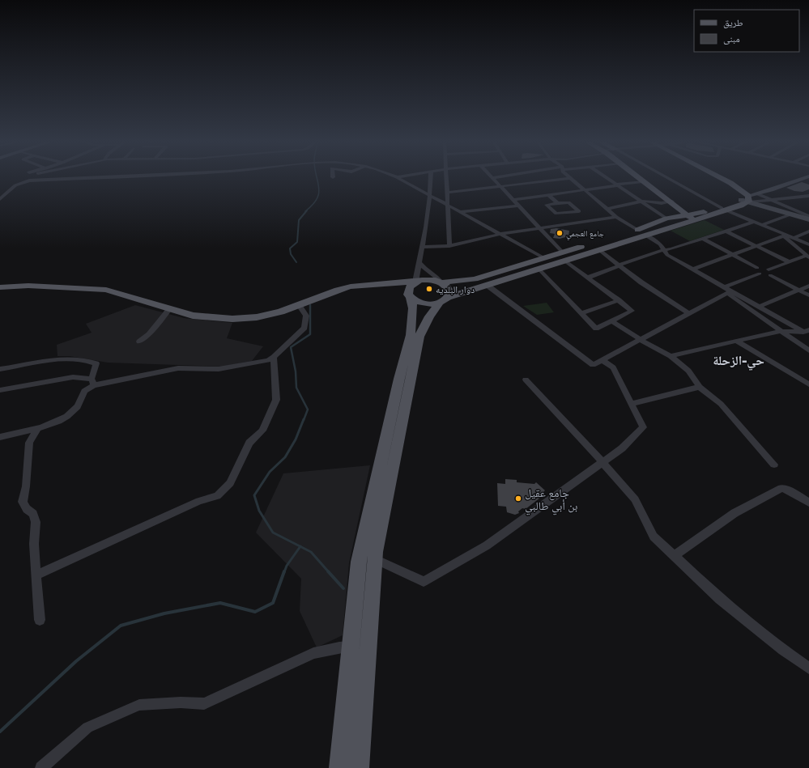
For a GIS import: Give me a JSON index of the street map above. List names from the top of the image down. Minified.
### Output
{"districts":["حي-الزحلة"],"places":["جامع العجمي","دوار البلديه","جامع عقيل بن أبي طالبي"],"legend":["طريق","مبنى"]}
